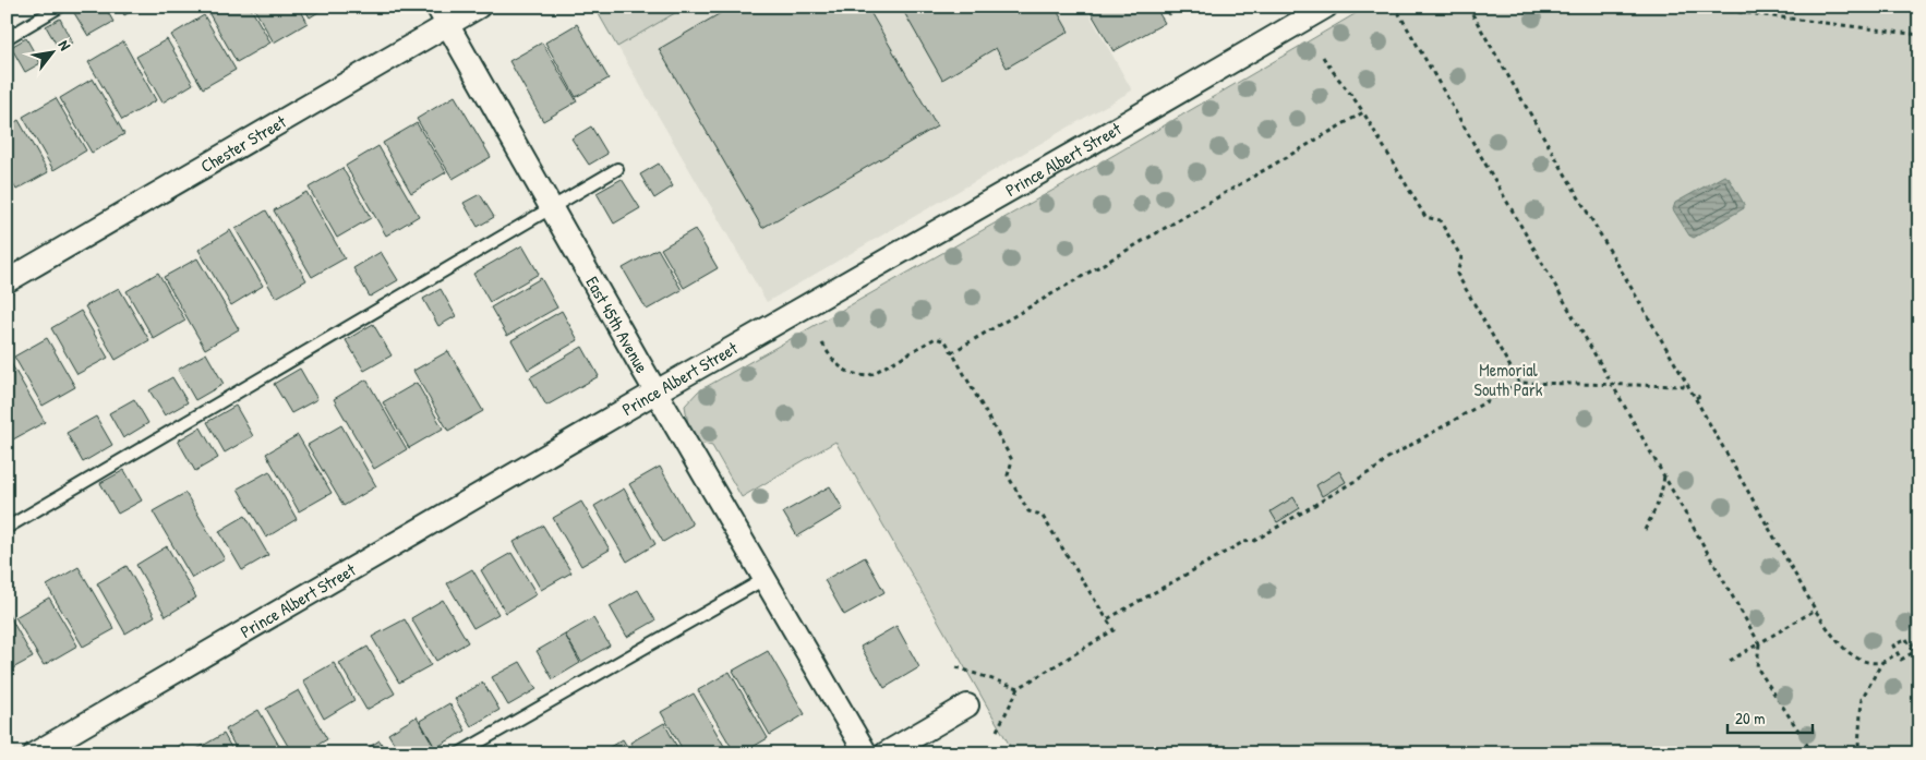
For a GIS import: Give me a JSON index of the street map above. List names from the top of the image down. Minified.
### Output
{"streets":{"street":["Chester Street","Prince Albert Street","East 45th Avenue"]},"crossings":[["Chester Street","East 45th Avenue"],["Prince Albert Street","East 45th Avenue"]],"parks":["Memorial South Park"],"scale_bar":"20 m","north":"top right"}
